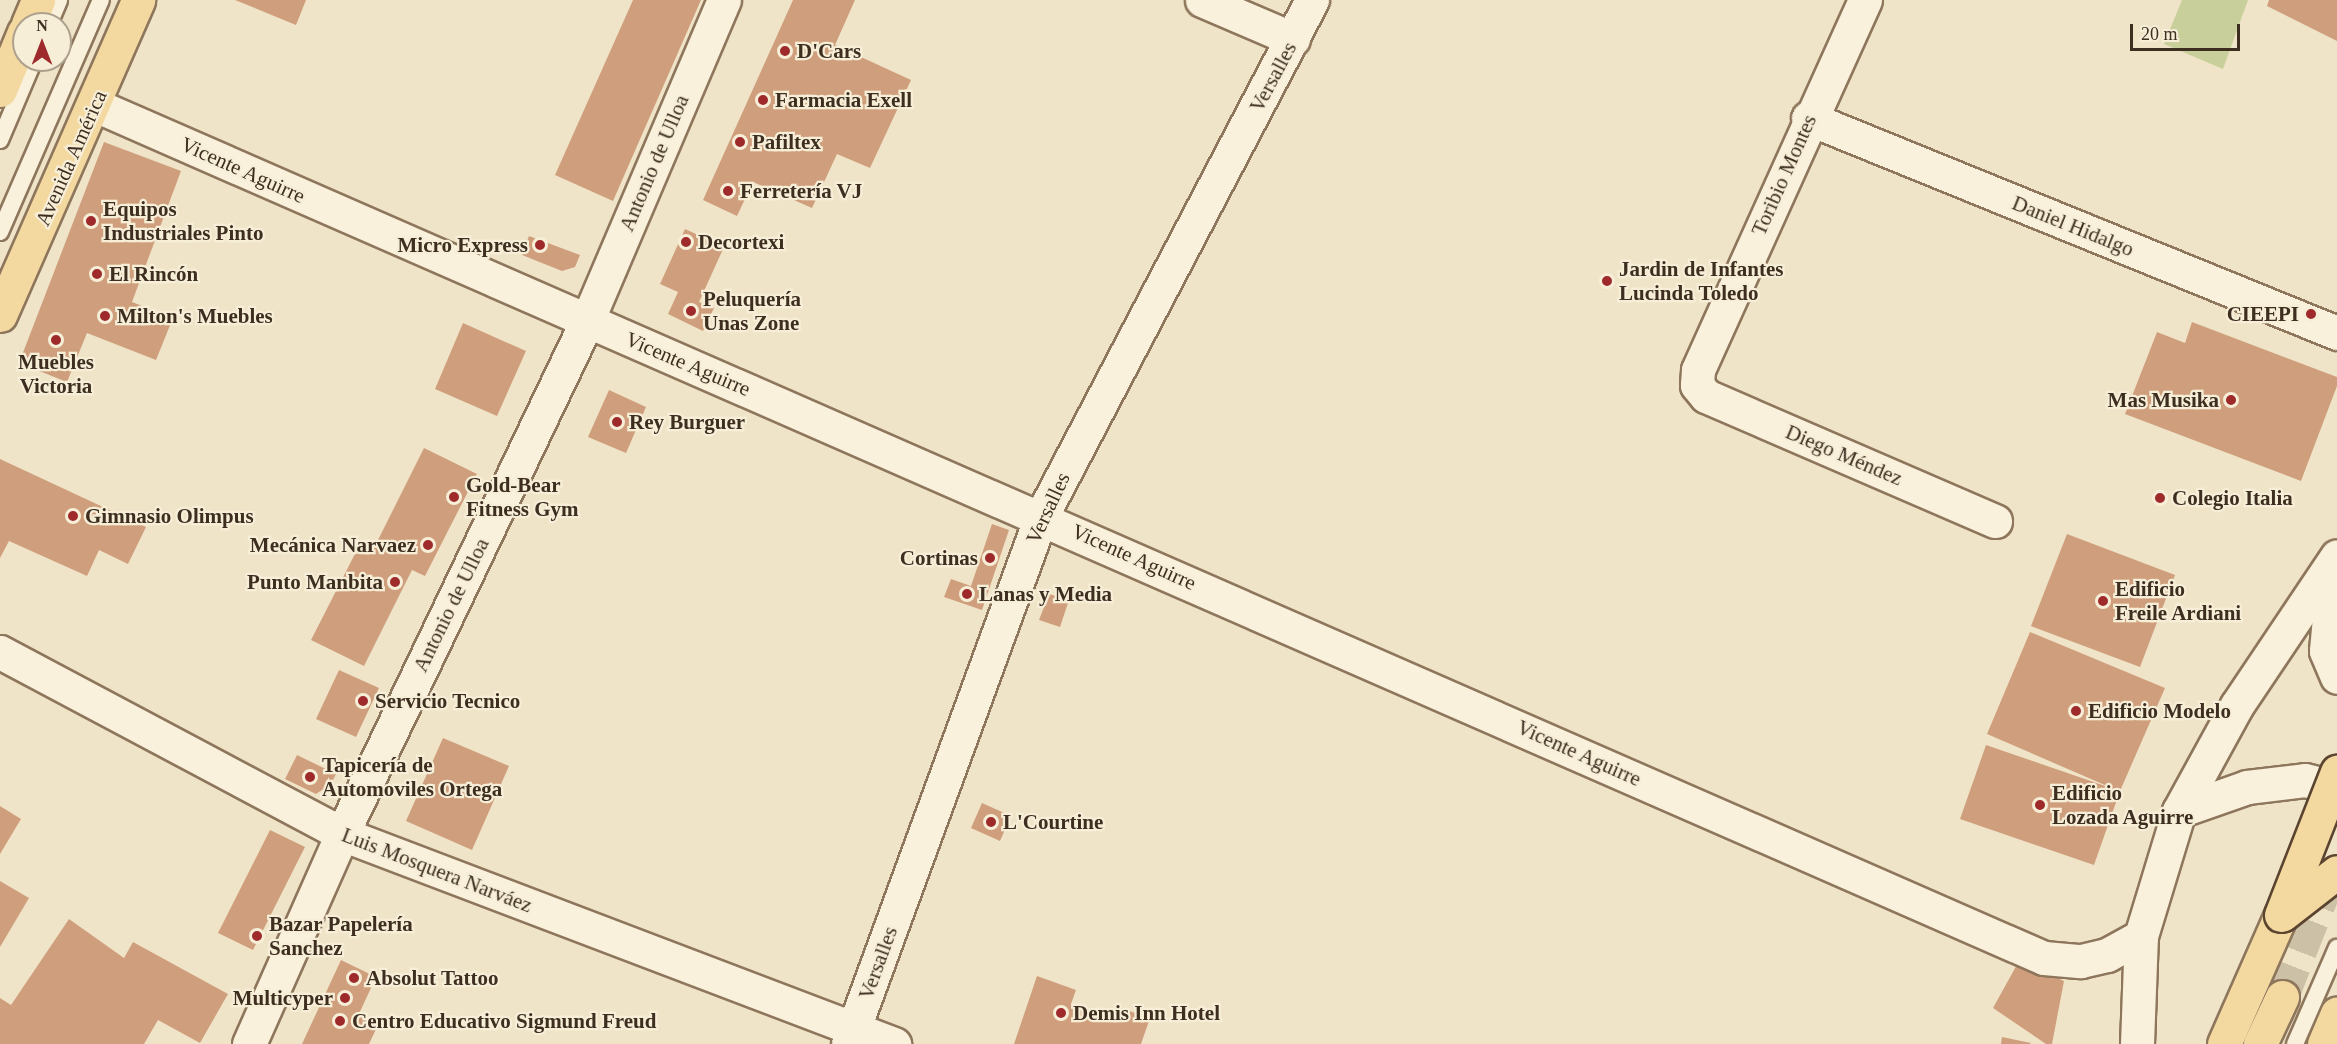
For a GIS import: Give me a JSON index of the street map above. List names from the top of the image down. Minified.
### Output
{"streets":{"main road":["Avenida América"],"street":["Versalles","Antonio de Ulloa","Vicente Aguirre","Toribio Montes","Daniel Hidalgo","Diego Méndez","Luis Mosquera Narváez"]},"crossings":[["Versalles","Vicente Aguirre"],["Versalles","Luis Mosquera Narváez"],["Avenida América","Vicente Aguirre"],["Antonio de Ulloa","Vicente Aguirre"],["Antonio de Ulloa","Luis Mosquera Narváez"],["Toribio Montes","Daniel Hidalgo"],["Toribio Montes","Diego Méndez"]],"places":["D'Cars","Farmacia Exell","Pafiltex","Ferretería VJ","Equipos Industriales Pinto","Decortexi","Micro Express","El Rincón","Jardin de Infantes Lucinda Toledo","Peluquería Unas Zone","CIEEPI","Milton's Muebles","Muebles Victoria","Mas Musika","Rey Burguer","Gold-Bear Fitness Gym","Colegio Italia","Gimnasio Olimpus","Mecánica Narvaez","Cortinas","Punto Manbita","Lanas y Media","Edificio Freile Ardiani","Servicio Tecnico","Edificio Modelo","Tapicería de Automoviles Ortega","Edificio Lozada Aguirre","L'Courtine","Bazar Papelería Sanchez","Absolut Tattoo","Multicyper","Demis Inn Hotel","Centro Educativo Sigmund Freud"],"scale_bar":"20 m","north":"top"}
